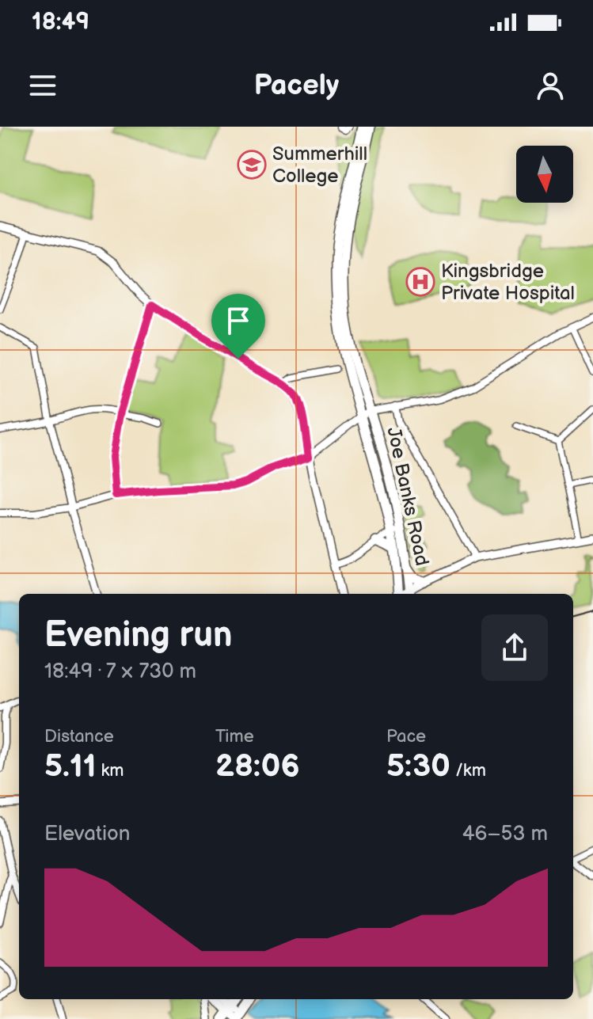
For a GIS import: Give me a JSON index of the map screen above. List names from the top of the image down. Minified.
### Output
{"streets":{"highway":["Joe Banks Road"]},"places":{"school or university":["Summerhill College"],"hospital":["Kingsbridge Private Hospital"]},"north":"bottom","page":{"status":"18:49","header":"Pacely","heading":["Evening run","18:49 · 7 × 730 m"],"stats":[["Distance","5.11 km"],["Time","28:06"],["Pace","5:30 /km"]],"chart":["Elevation","46–53 m"]}}
